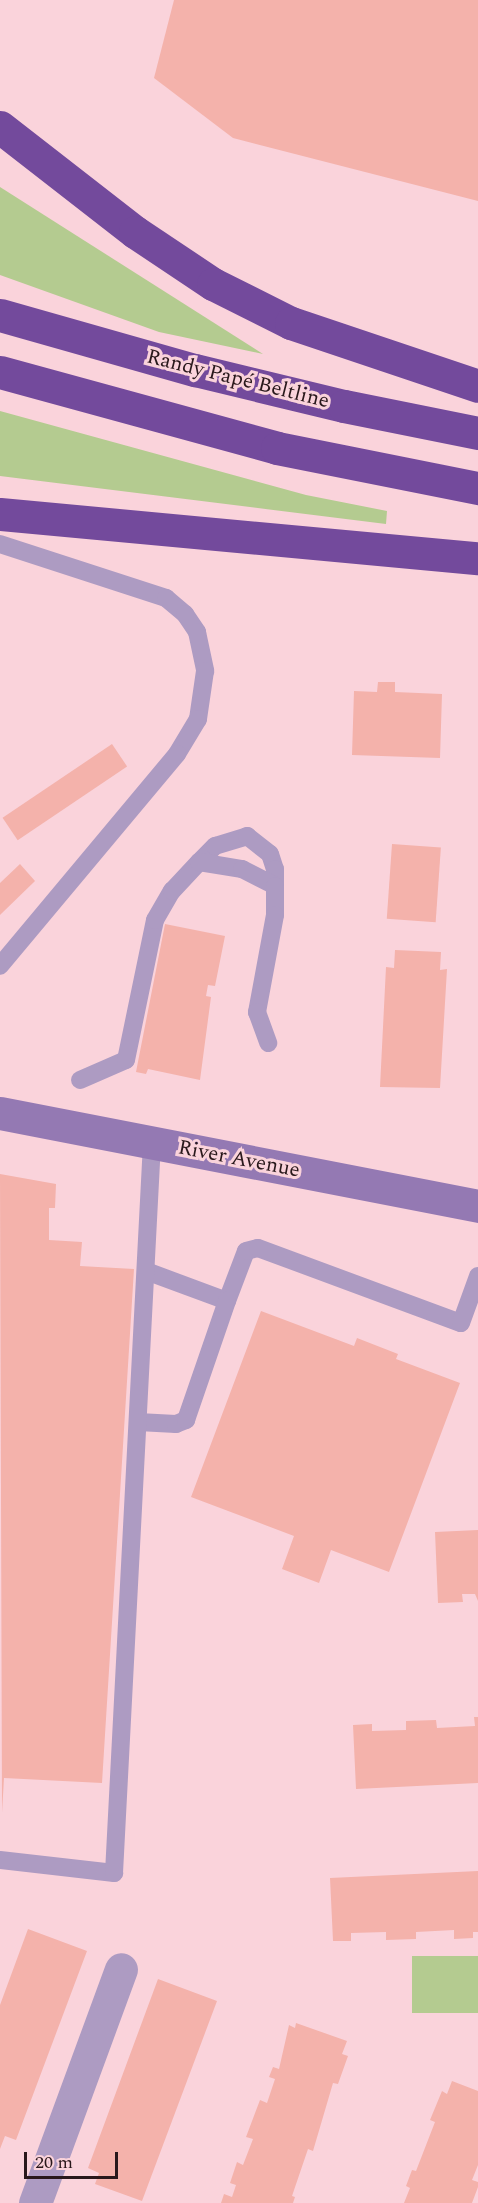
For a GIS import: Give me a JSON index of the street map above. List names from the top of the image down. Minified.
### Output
{"streets":{"highway":["Randy Papé Beltline"],"street":["River Avenue"]},"scale_bar":"20 m"}
